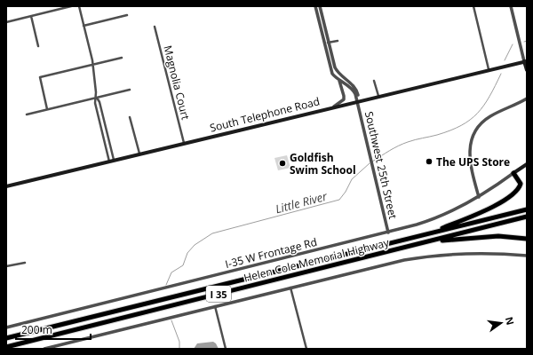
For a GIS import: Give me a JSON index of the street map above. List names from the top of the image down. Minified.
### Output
{"streets":{"highway":["Helen Cole Memorial Highway","I 35"],"main road":["South Telephone Road","I-35 W Frontage Rd"],"street":["Magnolia Court","Southwest 25th Street"]},"crossings":[["Magnolia Court","South Telephone Road"],["South Telephone Road","Southwest 25th Street"],["Southwest 25th Street","I-35 W Frontage Rd"]],"water":["Little River"],"places":["The UPS Store","Goldfish Swim School"],"scale_bar":"200 m","north":"right"}
